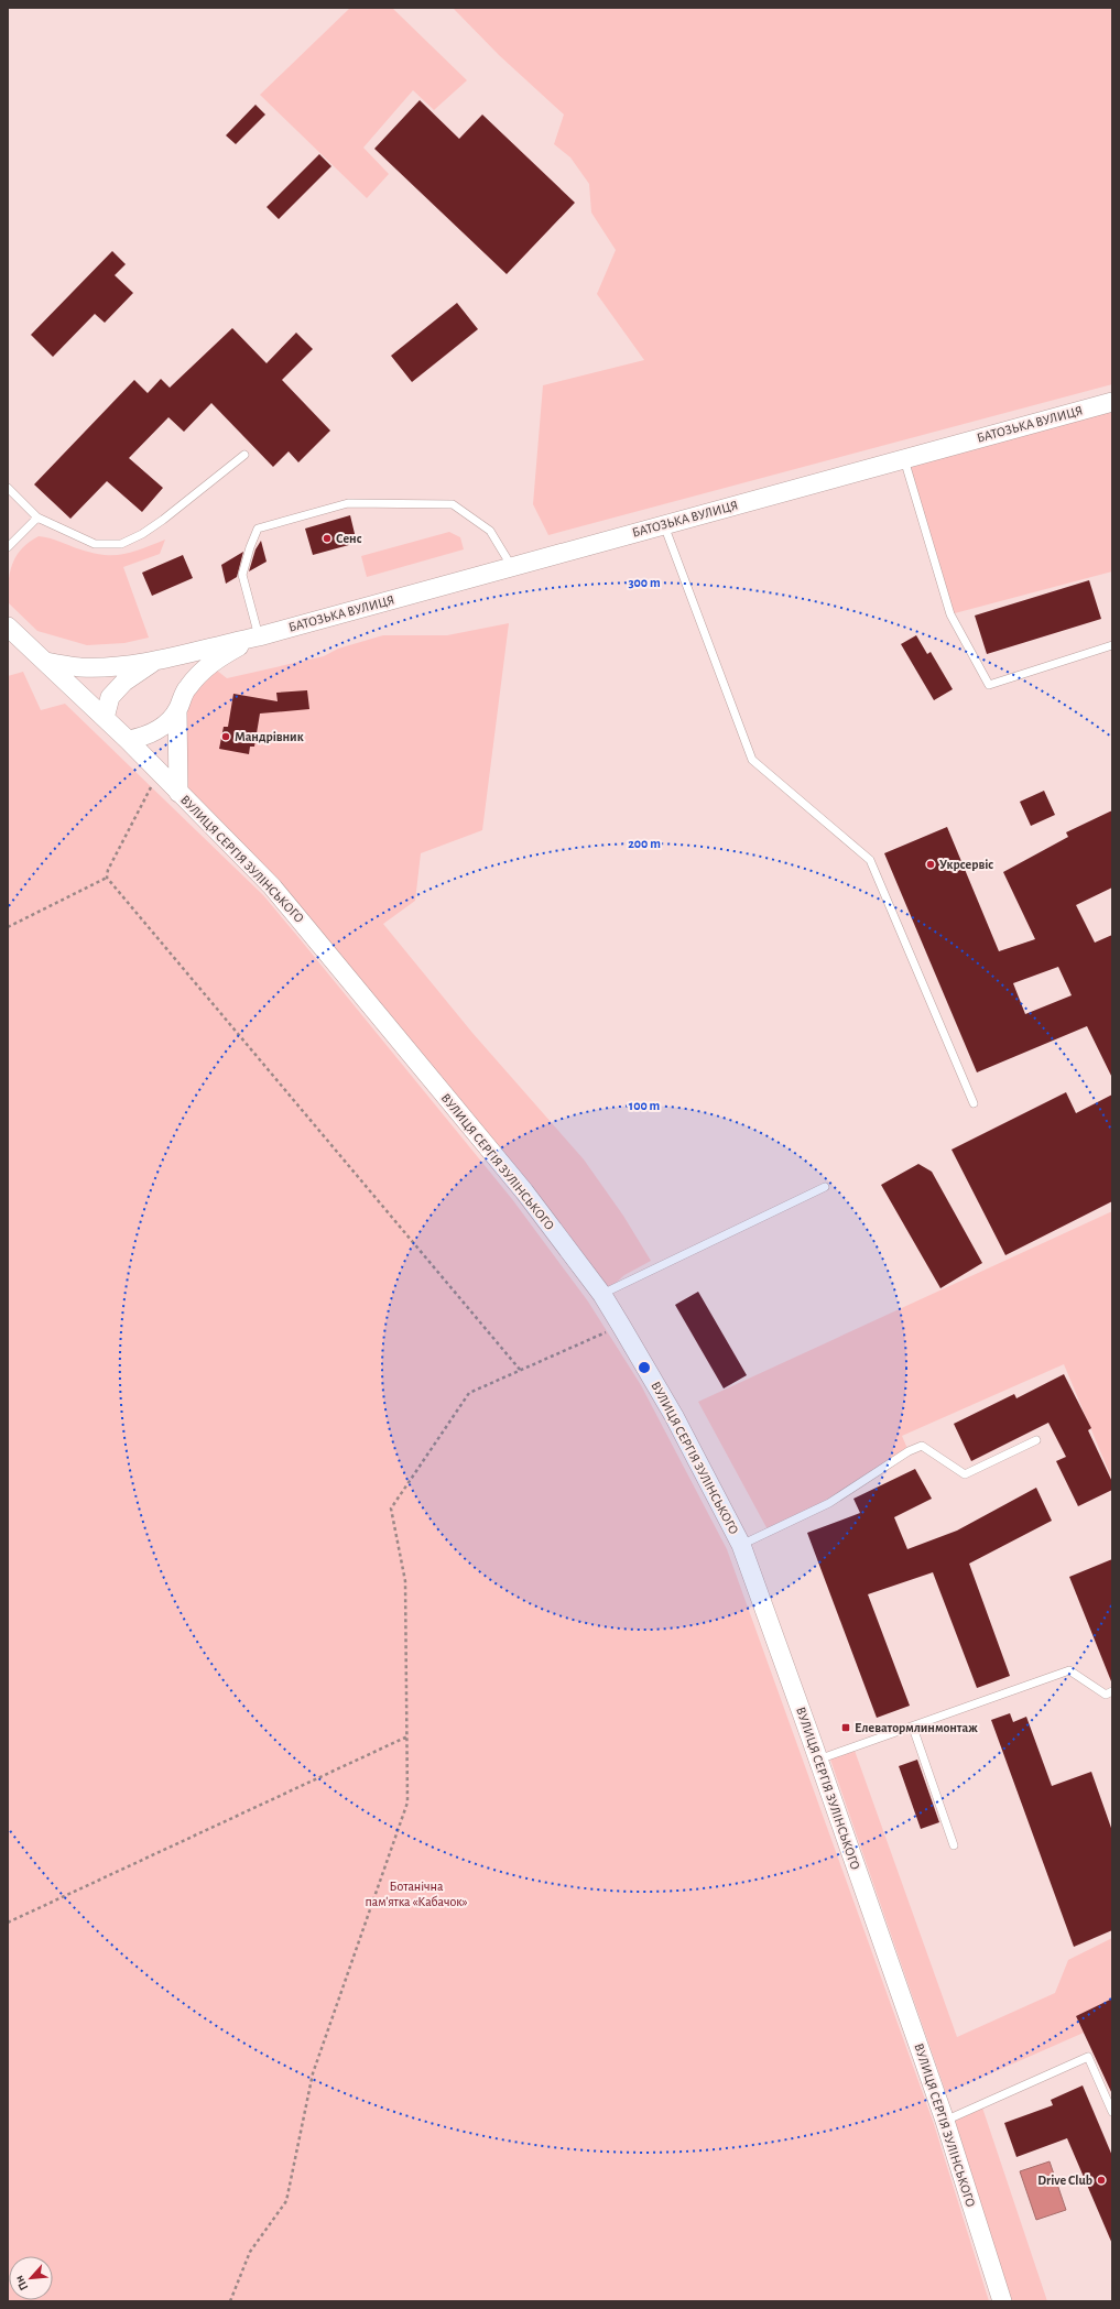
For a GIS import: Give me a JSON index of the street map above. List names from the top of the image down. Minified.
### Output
{"streets":{"street":["БАТОЗЬКА ВУЛИЦЯ","ВУЛИЦЯ СЕРГІЯ ЗУЛІНСЬКОГО"]},"crossings":[["БАТОЗЬКА ВУЛИЦЯ","ВУЛИЦЯ СЕРГІЯ ЗУЛІНСЬКОГО"]],"parks":["Ботанічна пам'ятка «Кабачок»"],"places":{"other":["Сенс","Мандрівник","Укрсервіс","Drive Club"],"transit":["Елеватормлинмонтаж"]},"north":"bottom left","rings":["300 m","200 m","100 m"]}
